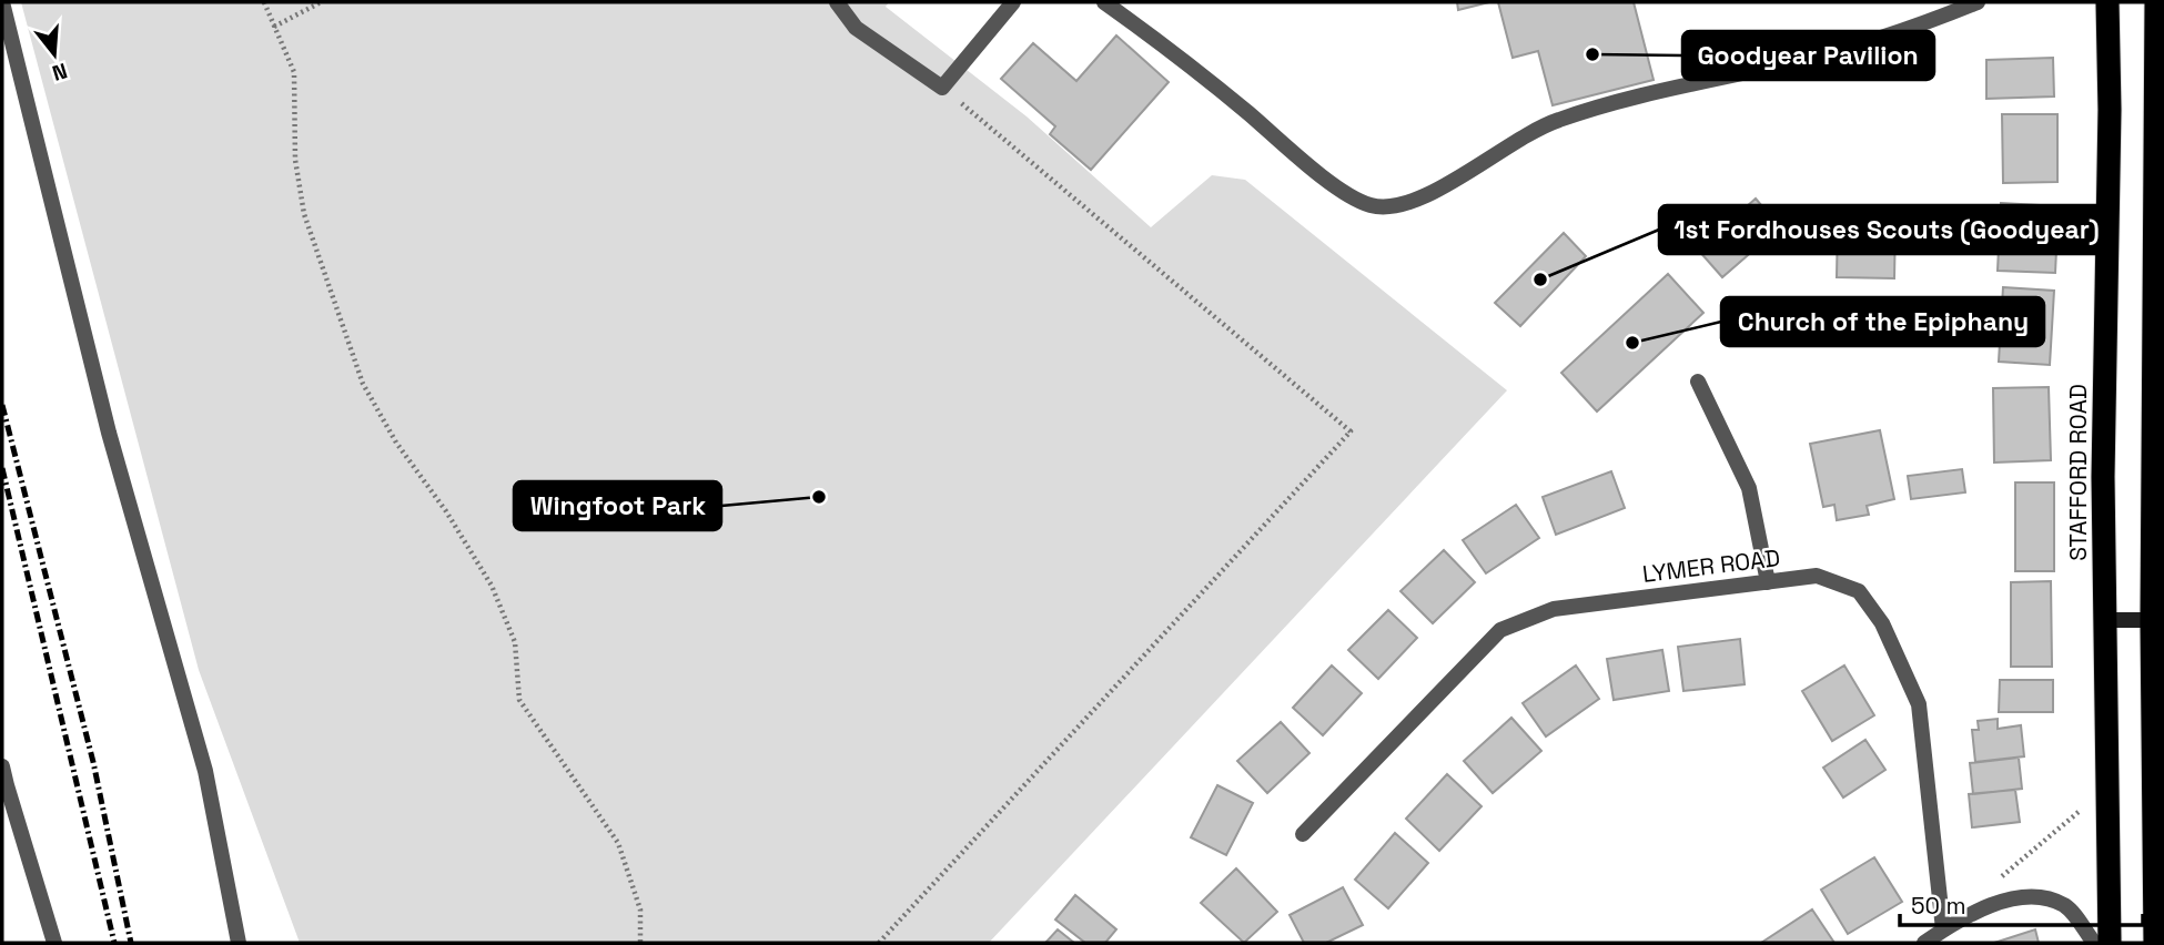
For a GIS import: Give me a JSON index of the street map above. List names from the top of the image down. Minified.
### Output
{"streets":{"highway":["STAFFORD ROAD"],"street":["LYMER ROAD"]},"places":["Goodyear Pavilion","1st Fordhouses Scouts (Goodyear)","Church of the Epiphany","Wingfoot Park"],"scale_bar":"50 m","north":"bottom"}
